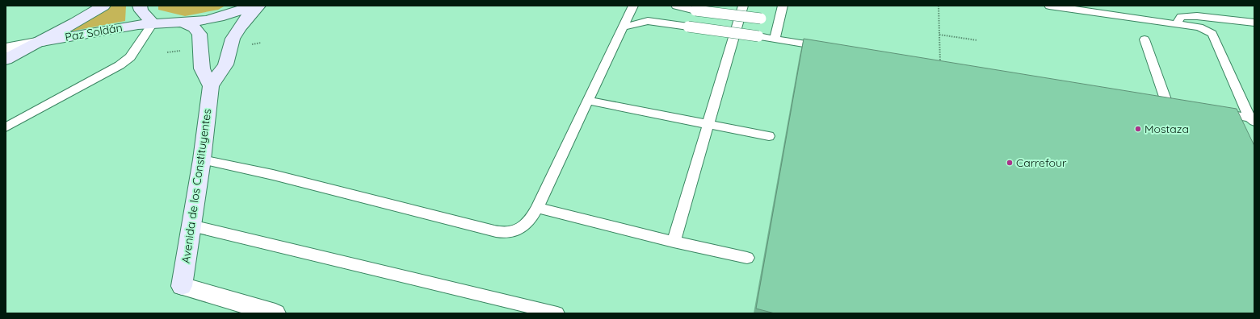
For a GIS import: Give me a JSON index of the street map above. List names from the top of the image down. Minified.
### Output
{"streets":{"street":["Paz Soldán","Avenida de los Constituyentes"]},"places":["Mostaza","Carrefour"]}
